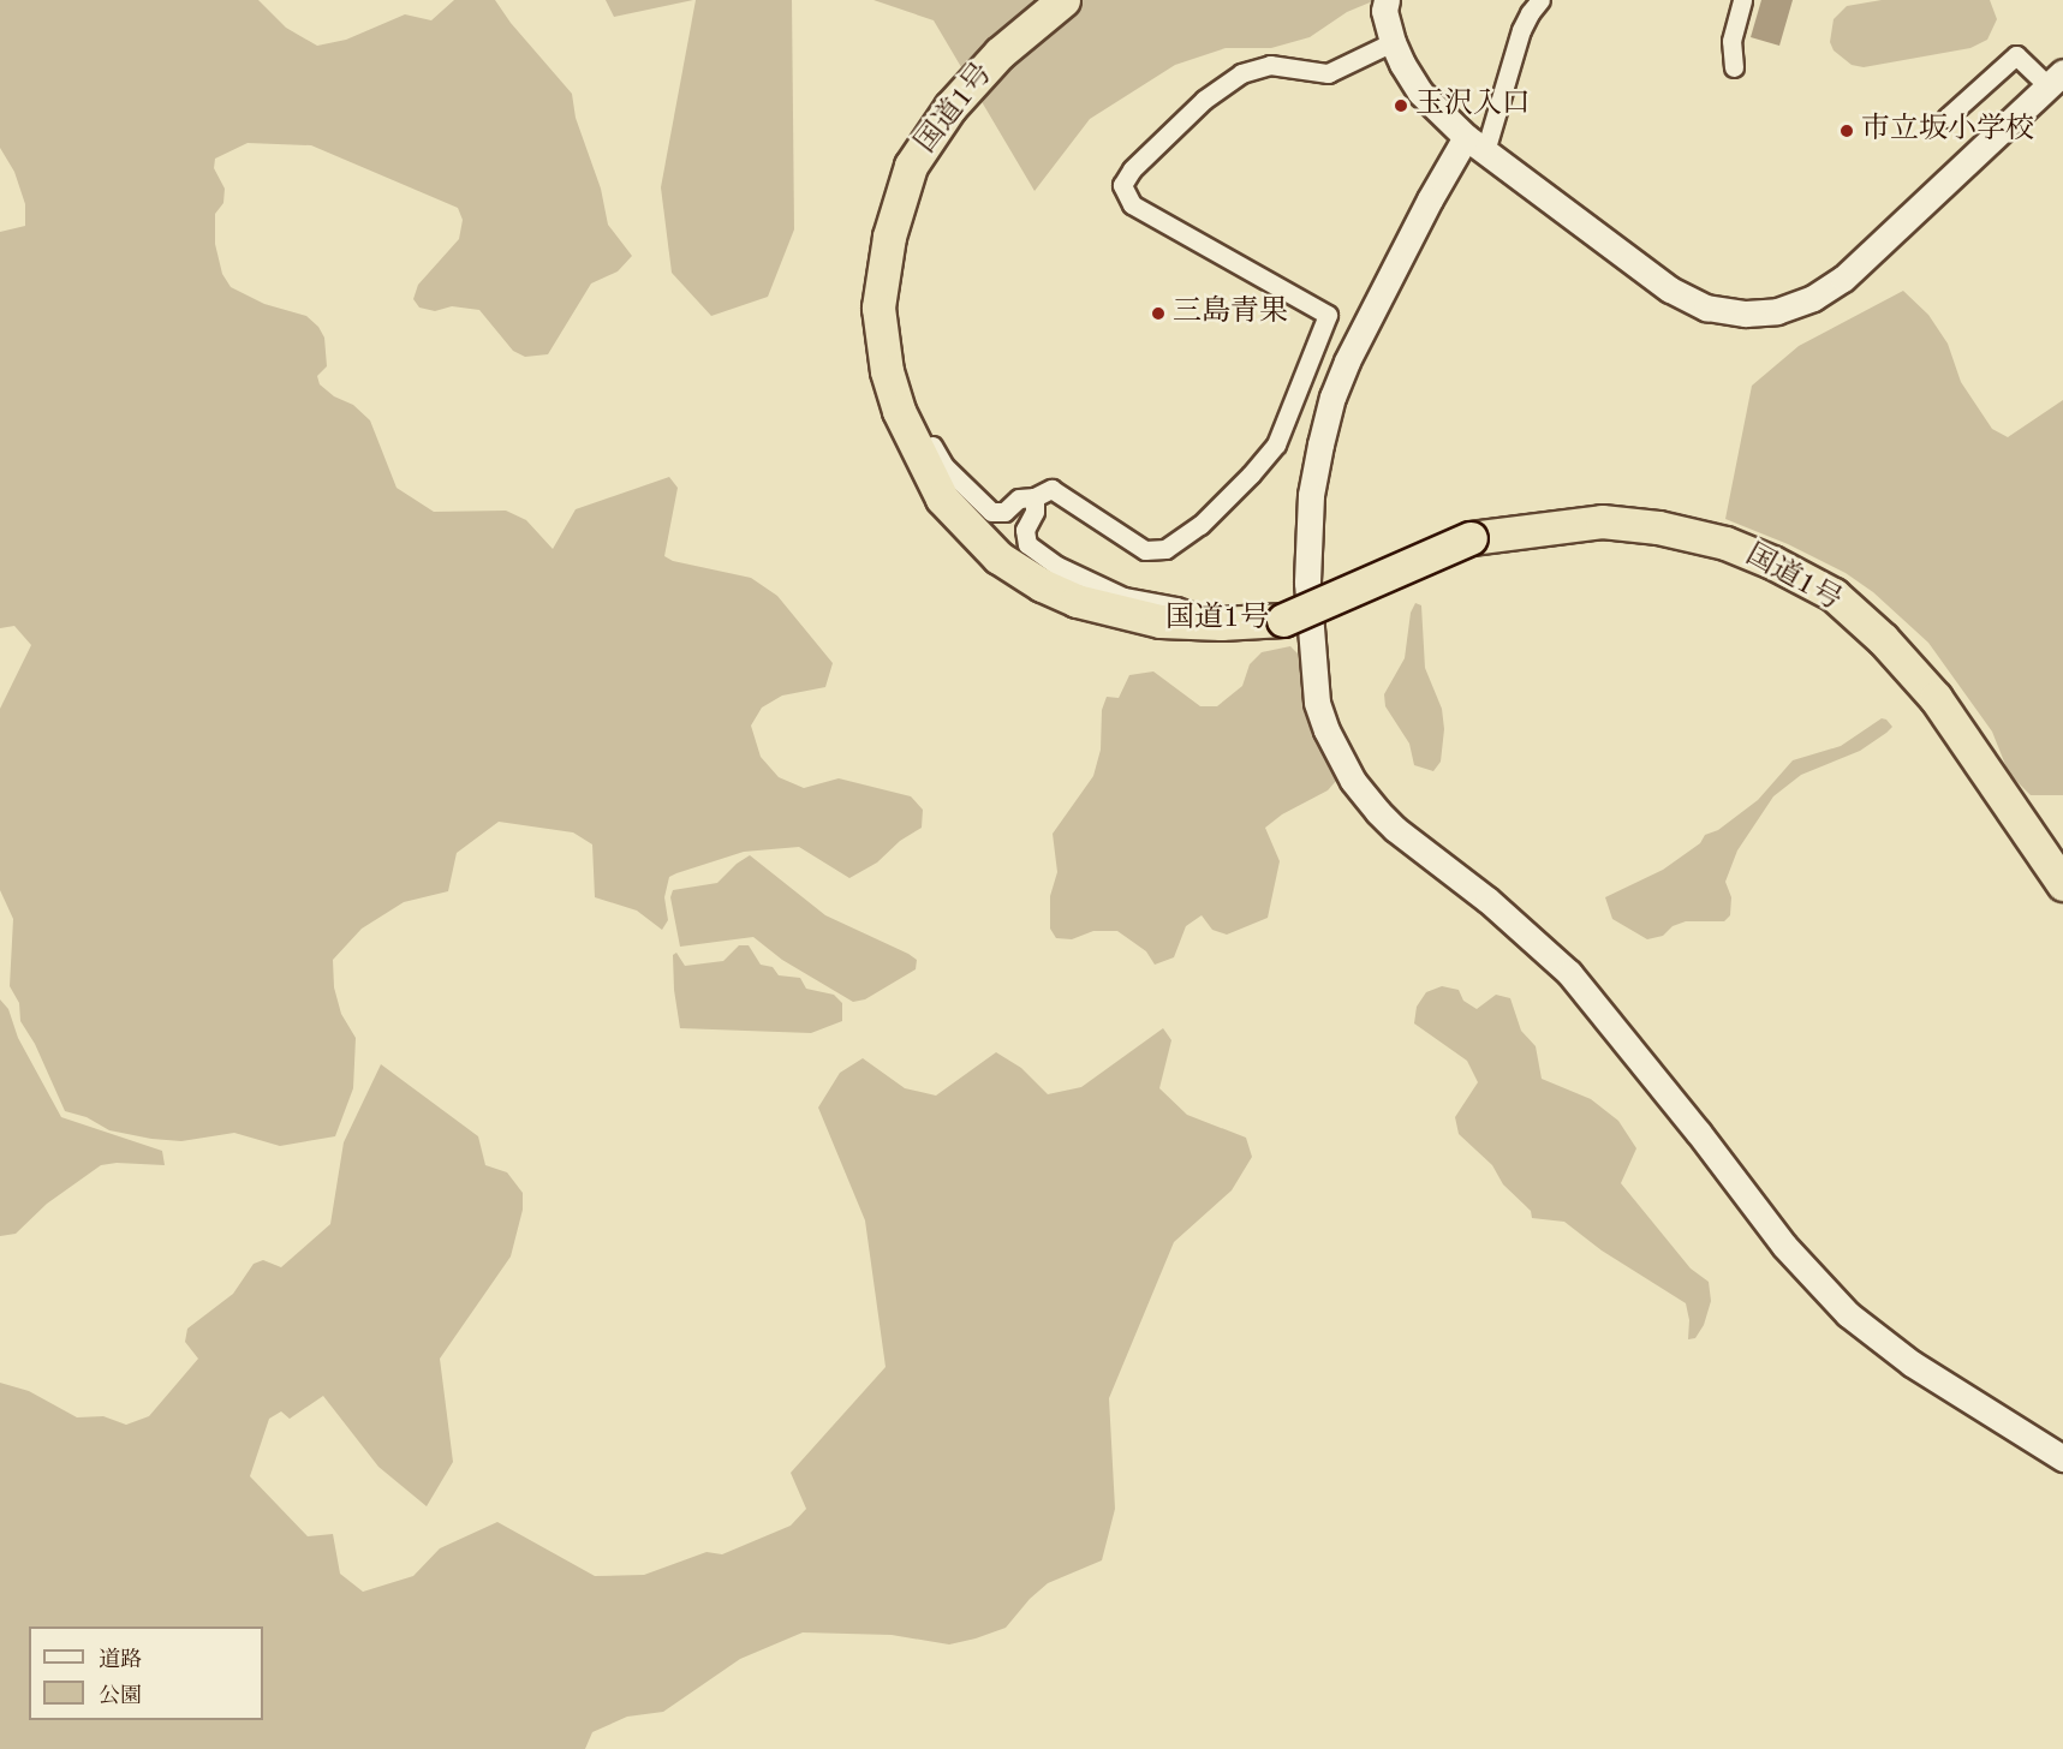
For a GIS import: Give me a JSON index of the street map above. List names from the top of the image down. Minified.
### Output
{"streets":{"highway":["国道1号"]},"places":["玉沢入口","市立坂小学校","三島青果"],"legend":["道路","公園"]}
